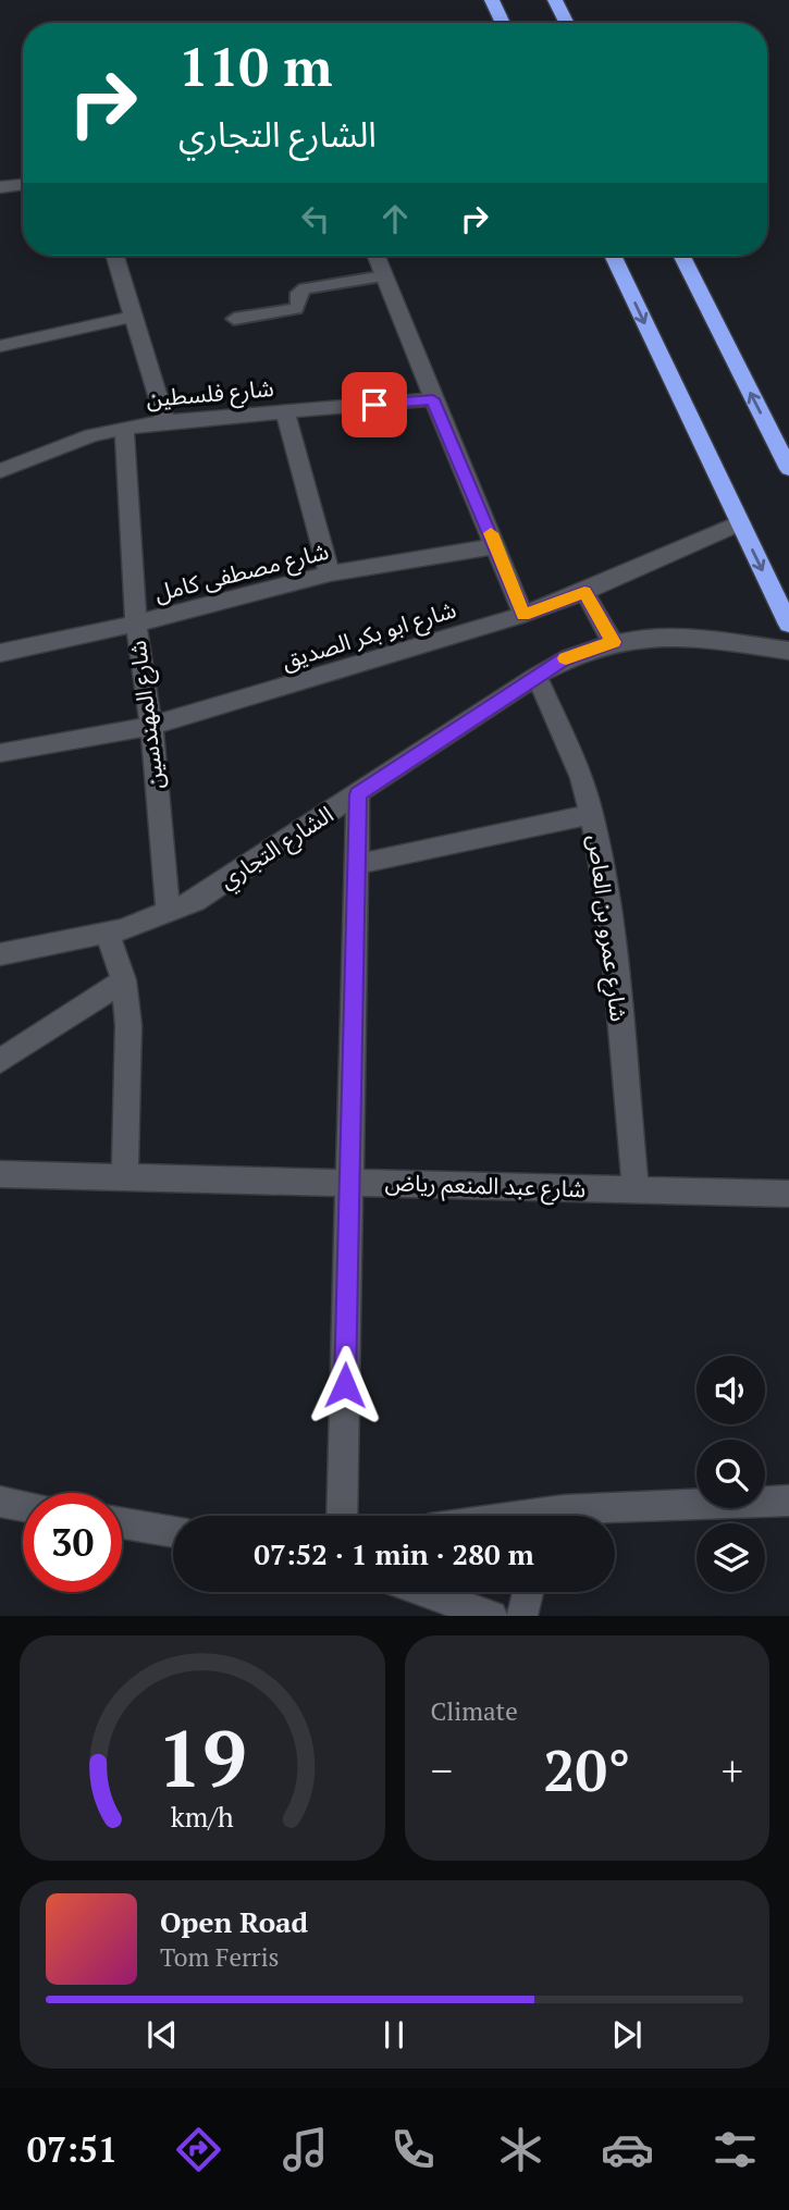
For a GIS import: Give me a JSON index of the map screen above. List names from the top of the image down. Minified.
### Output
{"streets":{"street":["شارع فلسطين","شارع مصطفى كامل","شارع ابو بكر الصديق","شارع المهندسين","الشارع التجاري","شارع عمرو بن العاص","شارع عبد المنعم رياض"]},"crossings":[["شارع فلسطين","شارع المهندسين"],["شارع مصطفى كامل","شارع المهندسين"],["شارع ابو بكر الصديق","شارع المهندسين"],["شارع المهندسين","الشارع التجاري"],["الشارع التجاري","شارع عمرو بن العاص"],["شارع عمرو بن العاص","شارع عبد المنعم رياض"]],"page":{"turn":["110 m","الشارع التجاري"],"limit":"30","trip":"07:52 · 1 min · 280 m","tile":"Climate","heat":["−","20°","+"],"song":["Open Road","Tom Ferris"],"tabs":"07:51","gauge":["19","km/h"]}}
